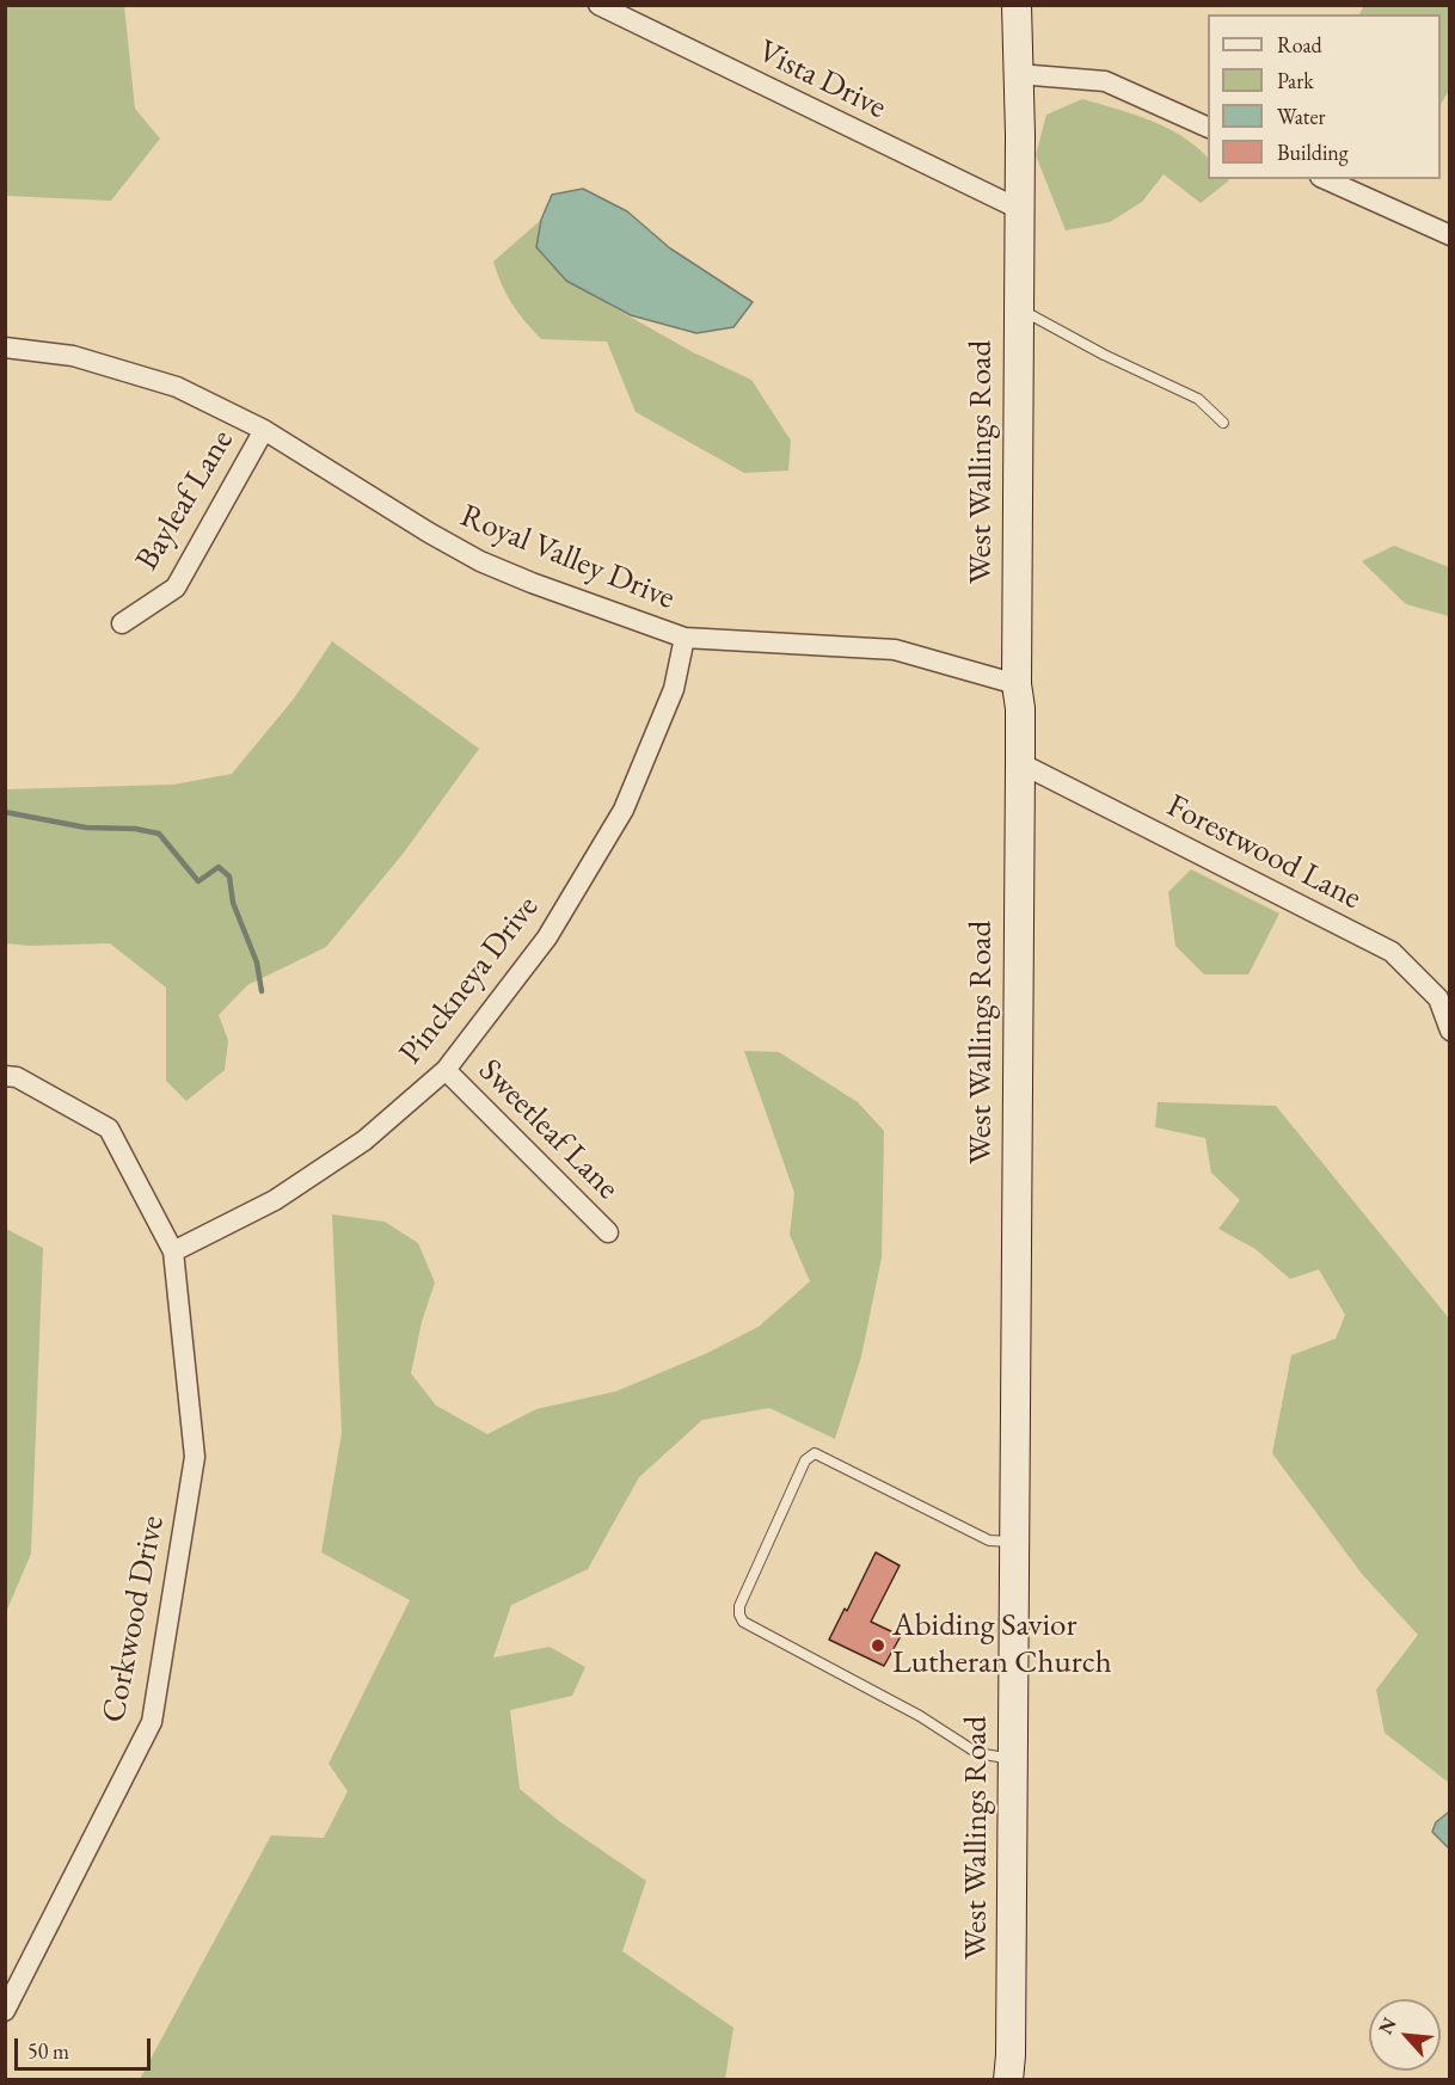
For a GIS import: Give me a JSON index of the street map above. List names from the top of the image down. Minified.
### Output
{"streets":{"street":["Vista Drive","West Wallings Road","Bayleaf Lane","Royal Valley Drive","Forestwood Lane","Pinckneya Drive","Sweetleaf Lane","Corkwood Drive"]},"crossings":[["Vista Drive","West Wallings Road"],["West Wallings Road","Royal Valley Drive"],["West Wallings Road","Forestwood Lane"],["Bayleaf Lane","Royal Valley Drive"],["Royal Valley Drive","Pinckneya Drive"],["Pinckneya Drive","Sweetleaf Lane"],["Pinckneya Drive","Corkwood Drive"]],"places":["Abiding Savior Lutheran Church"],"legend":["Road","Park","Water","Building"],"scale_bar":"50 m","north":"top left"}
